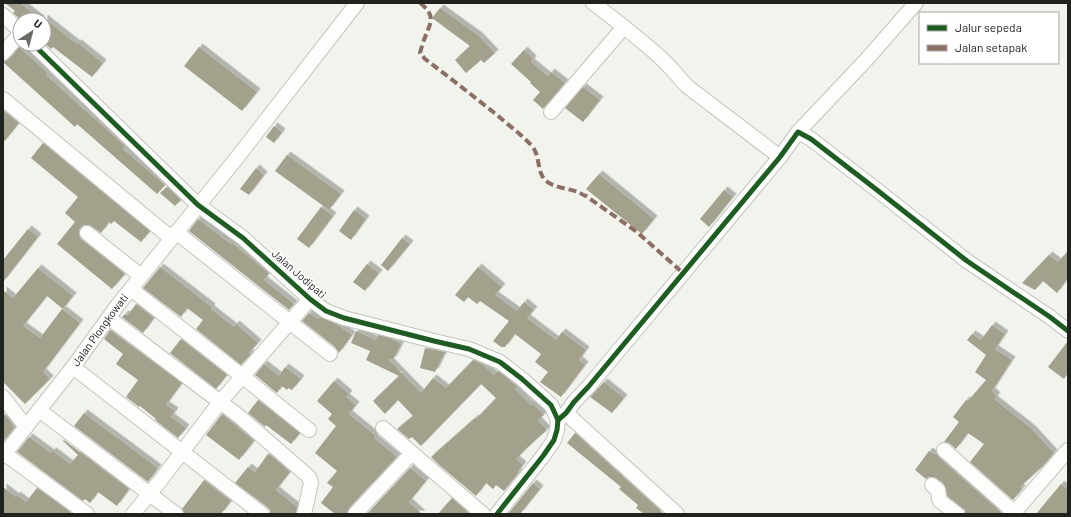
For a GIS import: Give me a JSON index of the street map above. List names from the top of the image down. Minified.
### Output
{"streets":{"street":["Jalan Jodipati","Jalan Plongkowati"]},"crossings":[["Jalan Jodipati","Jalan Plongkowati"]],"legend":["Jalur sepeda","Jalan setapak"],"north":"top right"}
